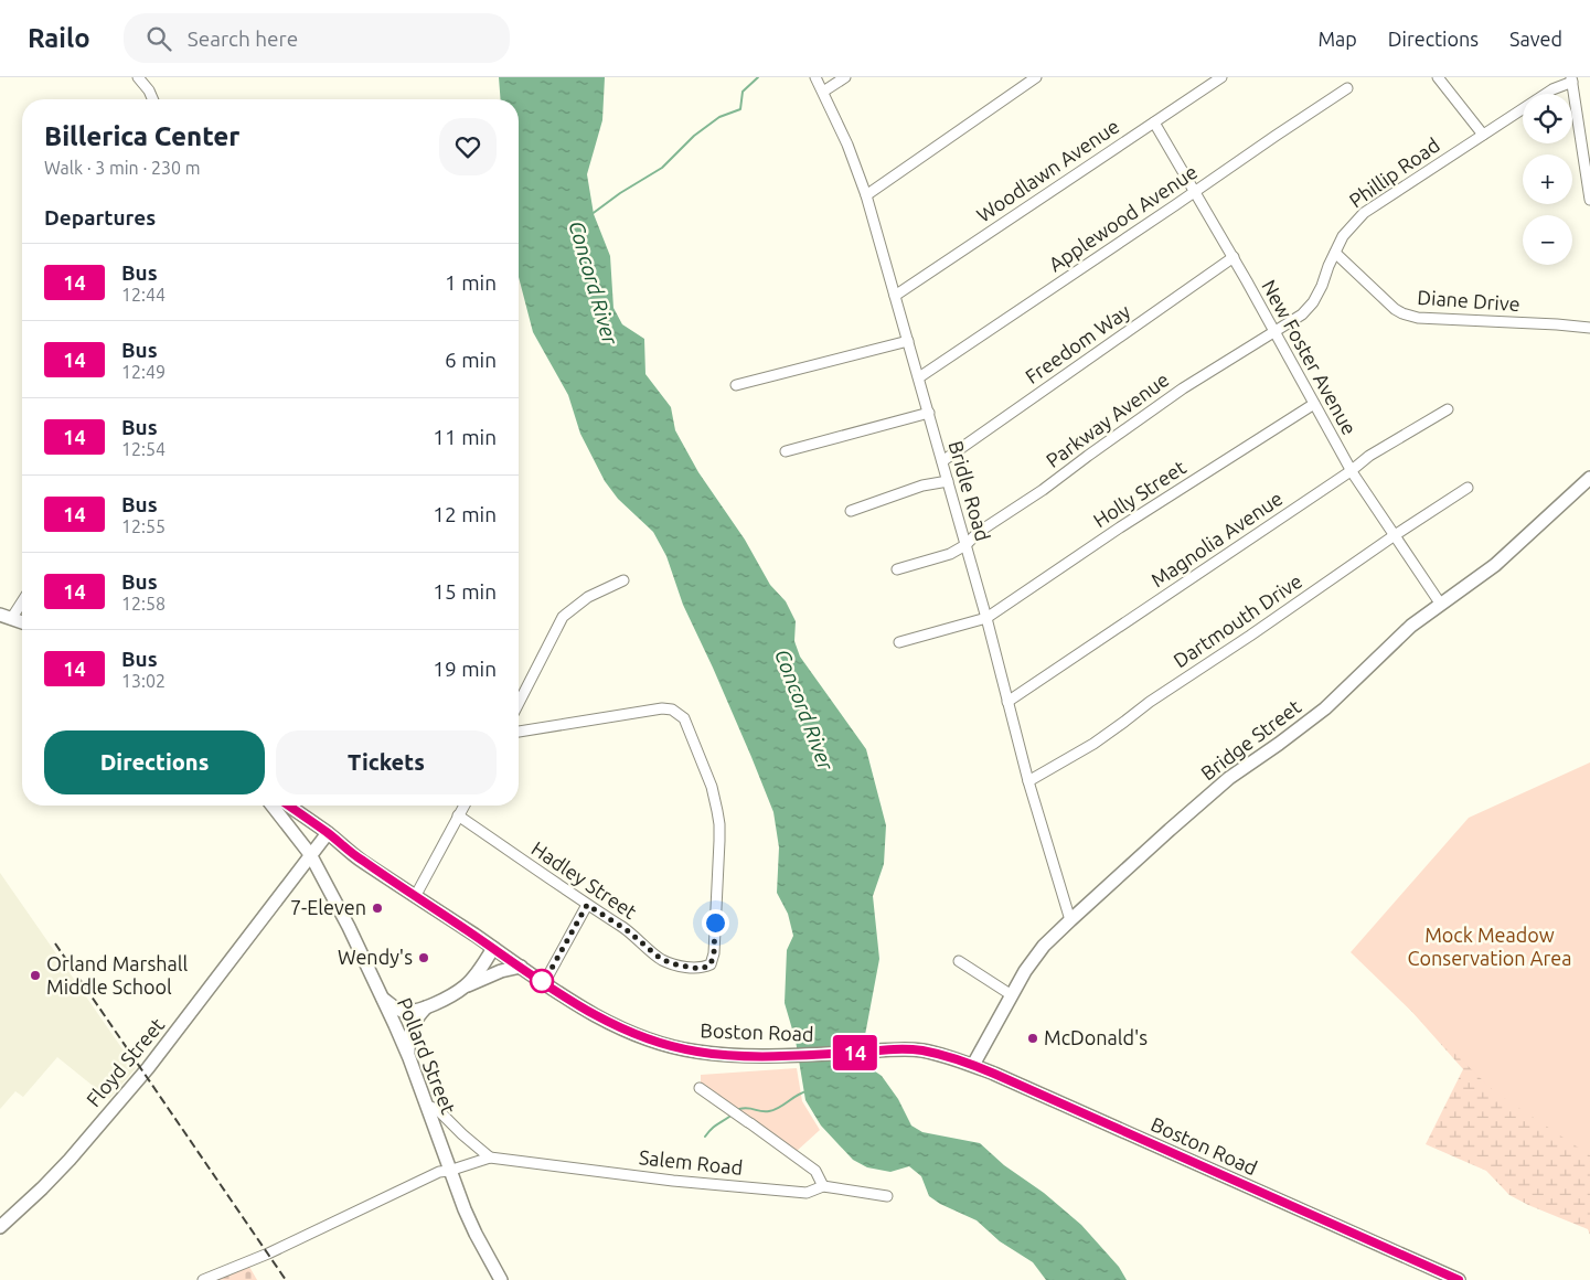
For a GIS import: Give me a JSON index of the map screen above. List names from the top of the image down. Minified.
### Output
{"streets":{"main road":["Bridge Street","Boston Road","Pollard Street","Floyd Street"],"street":["Woodlawn Avenue","Phillip Road","Applewood Avenue","Diane Drive","Freedom Way","New Foster Avenue","Parkway Avenue","Bridle Road","Holly Street","Magnolia Avenue","Dartmouth Drive","Hadley Street","Salem Road"]},"crossings":[["Woodlawn Avenue","New Foster Avenue"],["Woodlawn Avenue","Bridle Road"],["Phillip Road","Diane Drive"],["Phillip Road","New Foster Avenue"],["Phillip Road","Parkway Avenue"],["Applewood Avenue","New Foster Avenue"],["Applewood Avenue","Bridle Road"],["Freedom Way","New Foster Avenue"],["Freedom Way","Bridle Road"],["New Foster Avenue","Parkway Avenue"],["New Foster Avenue","Holly Street"],["New Foster Avenue","Magnolia Avenue"],["New Foster Avenue","Dartmouth Drive"],["New Foster Avenue","Bridge Street"],["Parkway Avenue","Bridle Road"],["Bridle Road","Holly Street"],["Bridle Road","Magnolia Avenue"],["Bridle Road","Dartmouth Drive"],["Bridle Road","Bridge Street"],["Bridge Street","Boston Road"],["Boston Road","Floyd Street"],["Pollard Street","Floyd Street"],["Pollard Street","Salem Road"]],"water":["Concord River"],"parks":["Mock Meadow Conservation Area"],"places":["7-Eleven","Wendy's","Orland Marshall Middle School","McDonald's"],"lines":["bus line 14"],"page":{"header":"Railo","search":"Search here","nav":["Map","Directions","Saved"],"on_map":"14","map_buttons":["+","−"],"heading":[["Billerica Center","Walk · 3 min · 230 m"],"Departures"],"list":[{"mark":"14","name":"Bus","note":"12:44","value":"1 min"},{"mark":"14","name":"Bus","note":"12:49","value":"6 min"},{"mark":"14","name":"Bus","note":"12:54","value":"11 min"},{"mark":"14","name":"Bus","note":"12:55","value":"12 min"},{"mark":"14","name":"Bus","note":"12:58","value":"15 min"},{"mark":"14","name":"Bus","note":"13:02","value":"19 min"}],"buttons":["Directions","Tickets"]}}
